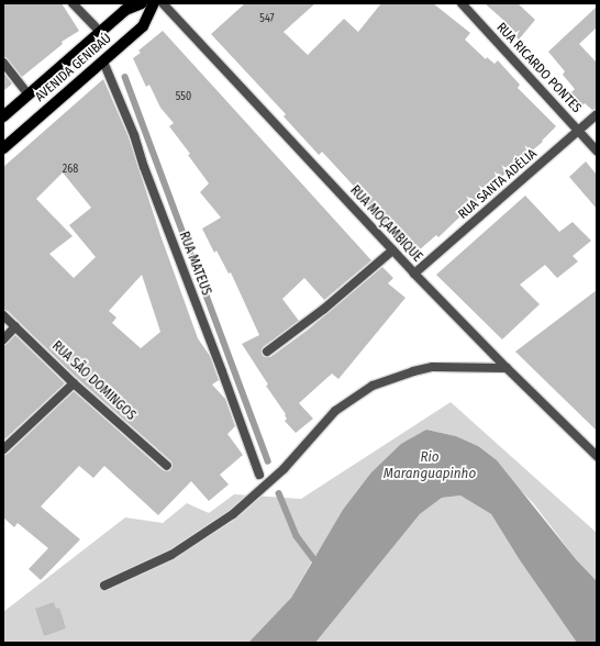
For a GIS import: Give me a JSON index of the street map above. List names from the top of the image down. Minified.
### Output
{"streets":{"main road":["AVENIDA GENIBAÚ"],"street":["RUA RICARDO PONTES","RUA SANTA ADÉLIA","RUA MOÇAMBIQUE","RUA MATEUS","RUA SÃO DOMINGOS"]},"crossings":[["AVENIDA GENIBAÚ","RUA MATEUS"],["RUA RICARDO PONTES","RUA SANTA ADÉLIA"],["RUA SANTA ADÉLIA","RUA MOÇAMBIQUE"]],"water":["Rio Maranguapinho"],"house_numbers":["547","550","268"]}
